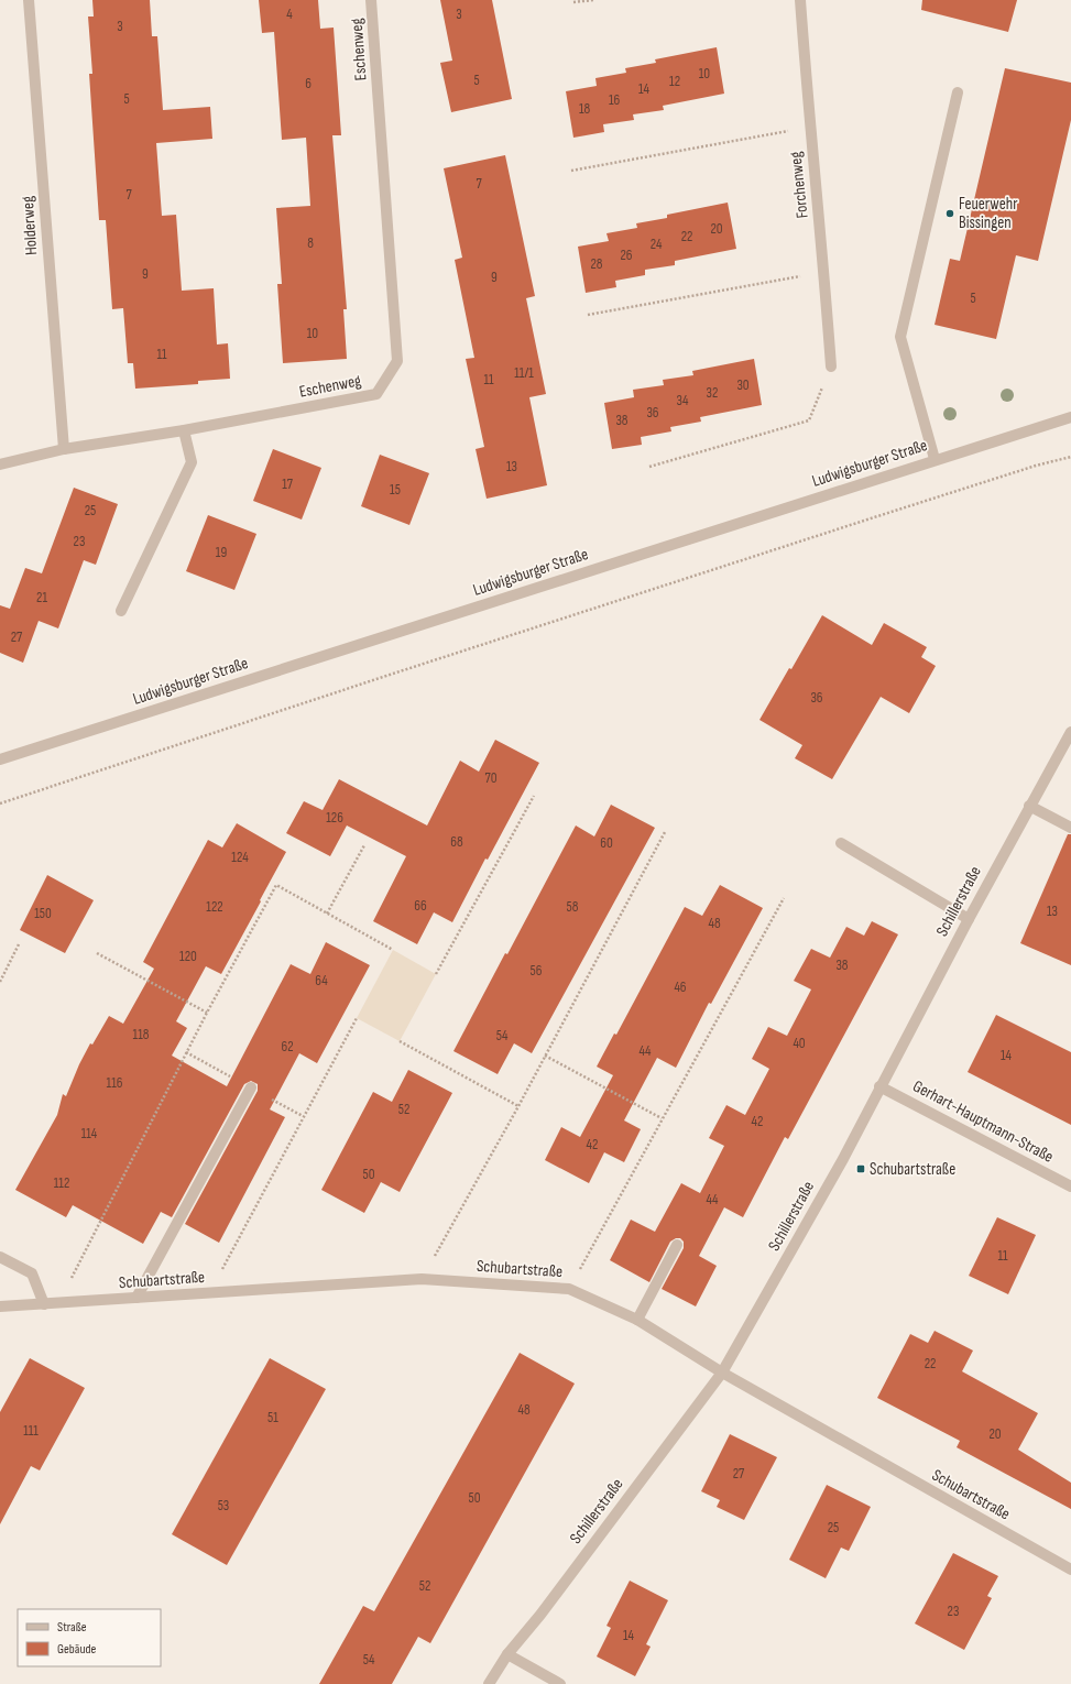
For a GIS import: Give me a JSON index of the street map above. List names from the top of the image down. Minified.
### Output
{"streets":{"street":["Eschenweg","Forchenweg","Holderweg","Ludwigsburger Straße","Schillerstraße","Gerhart-Hauptmann-Straße","Schubartstraße"]},"crossings":[["Eschenweg","Holderweg"],["Schillerstraße","Gerhart-Hauptmann-Straße"],["Schillerstraße","Schubartstraße"]],"places":{"other":["Feuerwehr Bissingen"],"transit":["Schubartstraße"]},"house_numbers":["4","3","3","10","5","12","6","14","5","16","18","7","7","20","22","8","24","26","28","9","9","5","10","11","11/1","11","30","32","34","36","38","13","17","15","25","23","19","21","27","36","70","126","68","60","124","66","122","58","13","150","48","120","38","56","64","46","118","54","40","62","44","14","116","52","42","114","42","50","112","44","11","22","48","51","111","20","27","50","53","25","52","23","14","54"],"legend":["Straße","Gebäude"]}
